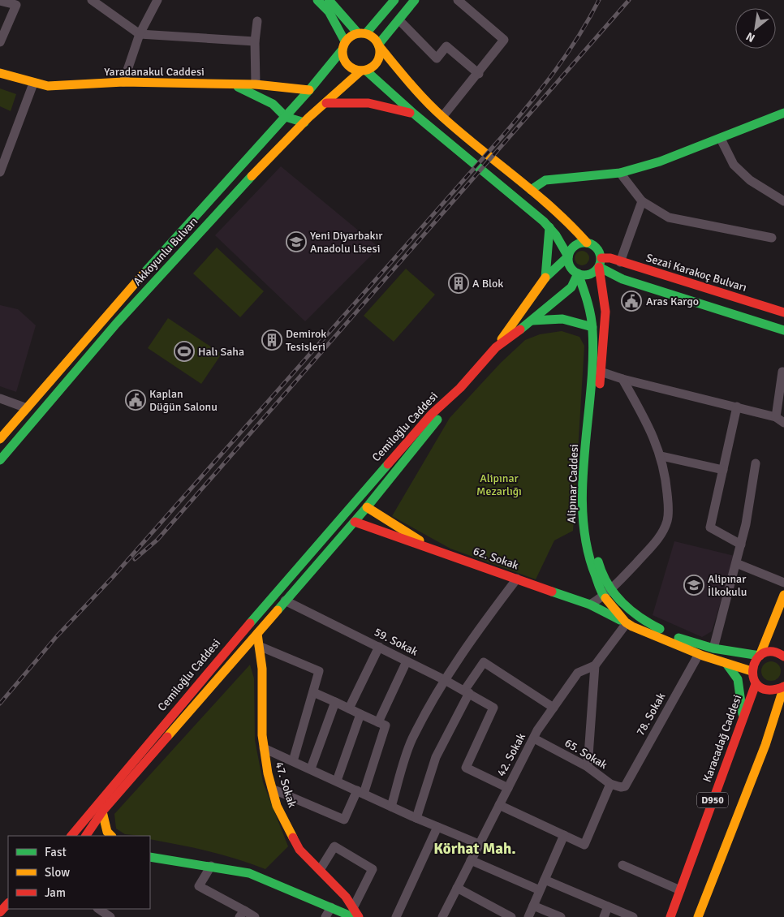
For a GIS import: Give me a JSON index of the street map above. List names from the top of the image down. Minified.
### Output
{"streets":{"main road":["Yaradanakul Caddesi","Akkoyunlu Bulvarı","Sezai Karakoç Bulvarı","Cemiloğlu Caddesi","Alipınar Caddesi","62. Sokak","Karacadağ Caddesi","47. Sokak","D950"],"street":["59. Sokak","78. Sokak","65. Sokak","42. Sokak"]},"crossings":[["Yaradanakul Caddesi","Akkoyunlu Bulvarı"],["Sezai Karakoç Bulvarı","Alipınar Caddesi"],["Cemiloğlu Caddesi","62. Sokak"],["Cemiloğlu Caddesi","59. Sokak"],["Cemiloğlu Caddesi","47. Sokak"],["Alipınar Caddesi","62. Sokak"],["Alipınar Caddesi","78. Sokak"],["59. Sokak","42. Sokak"],["78. Sokak","65. Sokak"],["65. Sokak","42. Sokak"]],"districts":["Körhat Mah."],"parks":["Alipınar Mezarlığı"],"places":{"school or university":["Yeni Diyarbakır Anadolu Lisesi","Alipınar İlkokulu"],"building":["A Blok","Demirok Tesisleri"],"public building":["Aras Kargo","Kaplan Düğün Salonu"],"sports":["Halı Saha"]},"legend":["Fast","Slow","Jam"],"north":"bottom left"}
